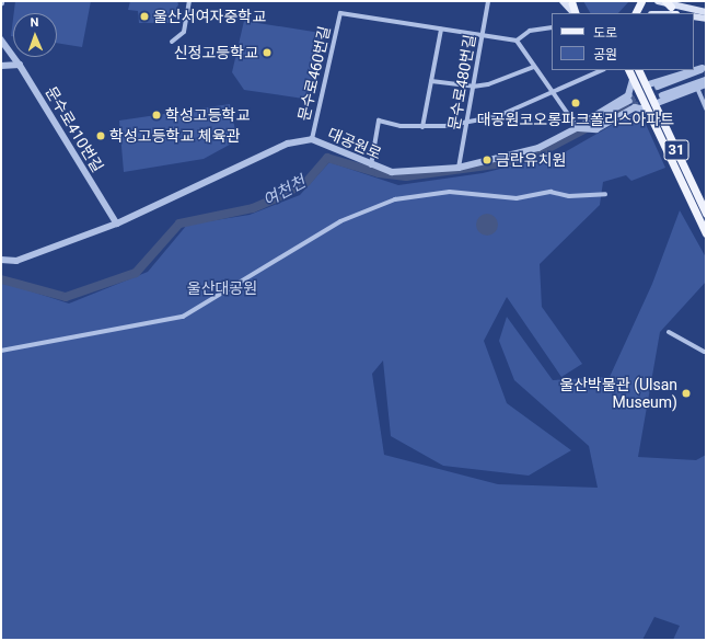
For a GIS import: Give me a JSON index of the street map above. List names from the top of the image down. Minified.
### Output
{"streets":{"main road":["31"],"street":["문수로460번길","문수로480번길","문수로410번길","대공원로"]},"crossings":[["문수로460번길","대공원로"],["문수로480번길","대공원로"],["문수로410번길","대공원로"]],"water":["여천천"],"parks":["울산대공원"],"places":["울산서여자중학교","신정고등학교","대공원코오롱파크폴리스아파트","학성고등학교","학성고등학교 체육관","금란유치원","울산박물관 (Ulsan Museum)"],"legend":["도로","공원"],"north":"top"}
